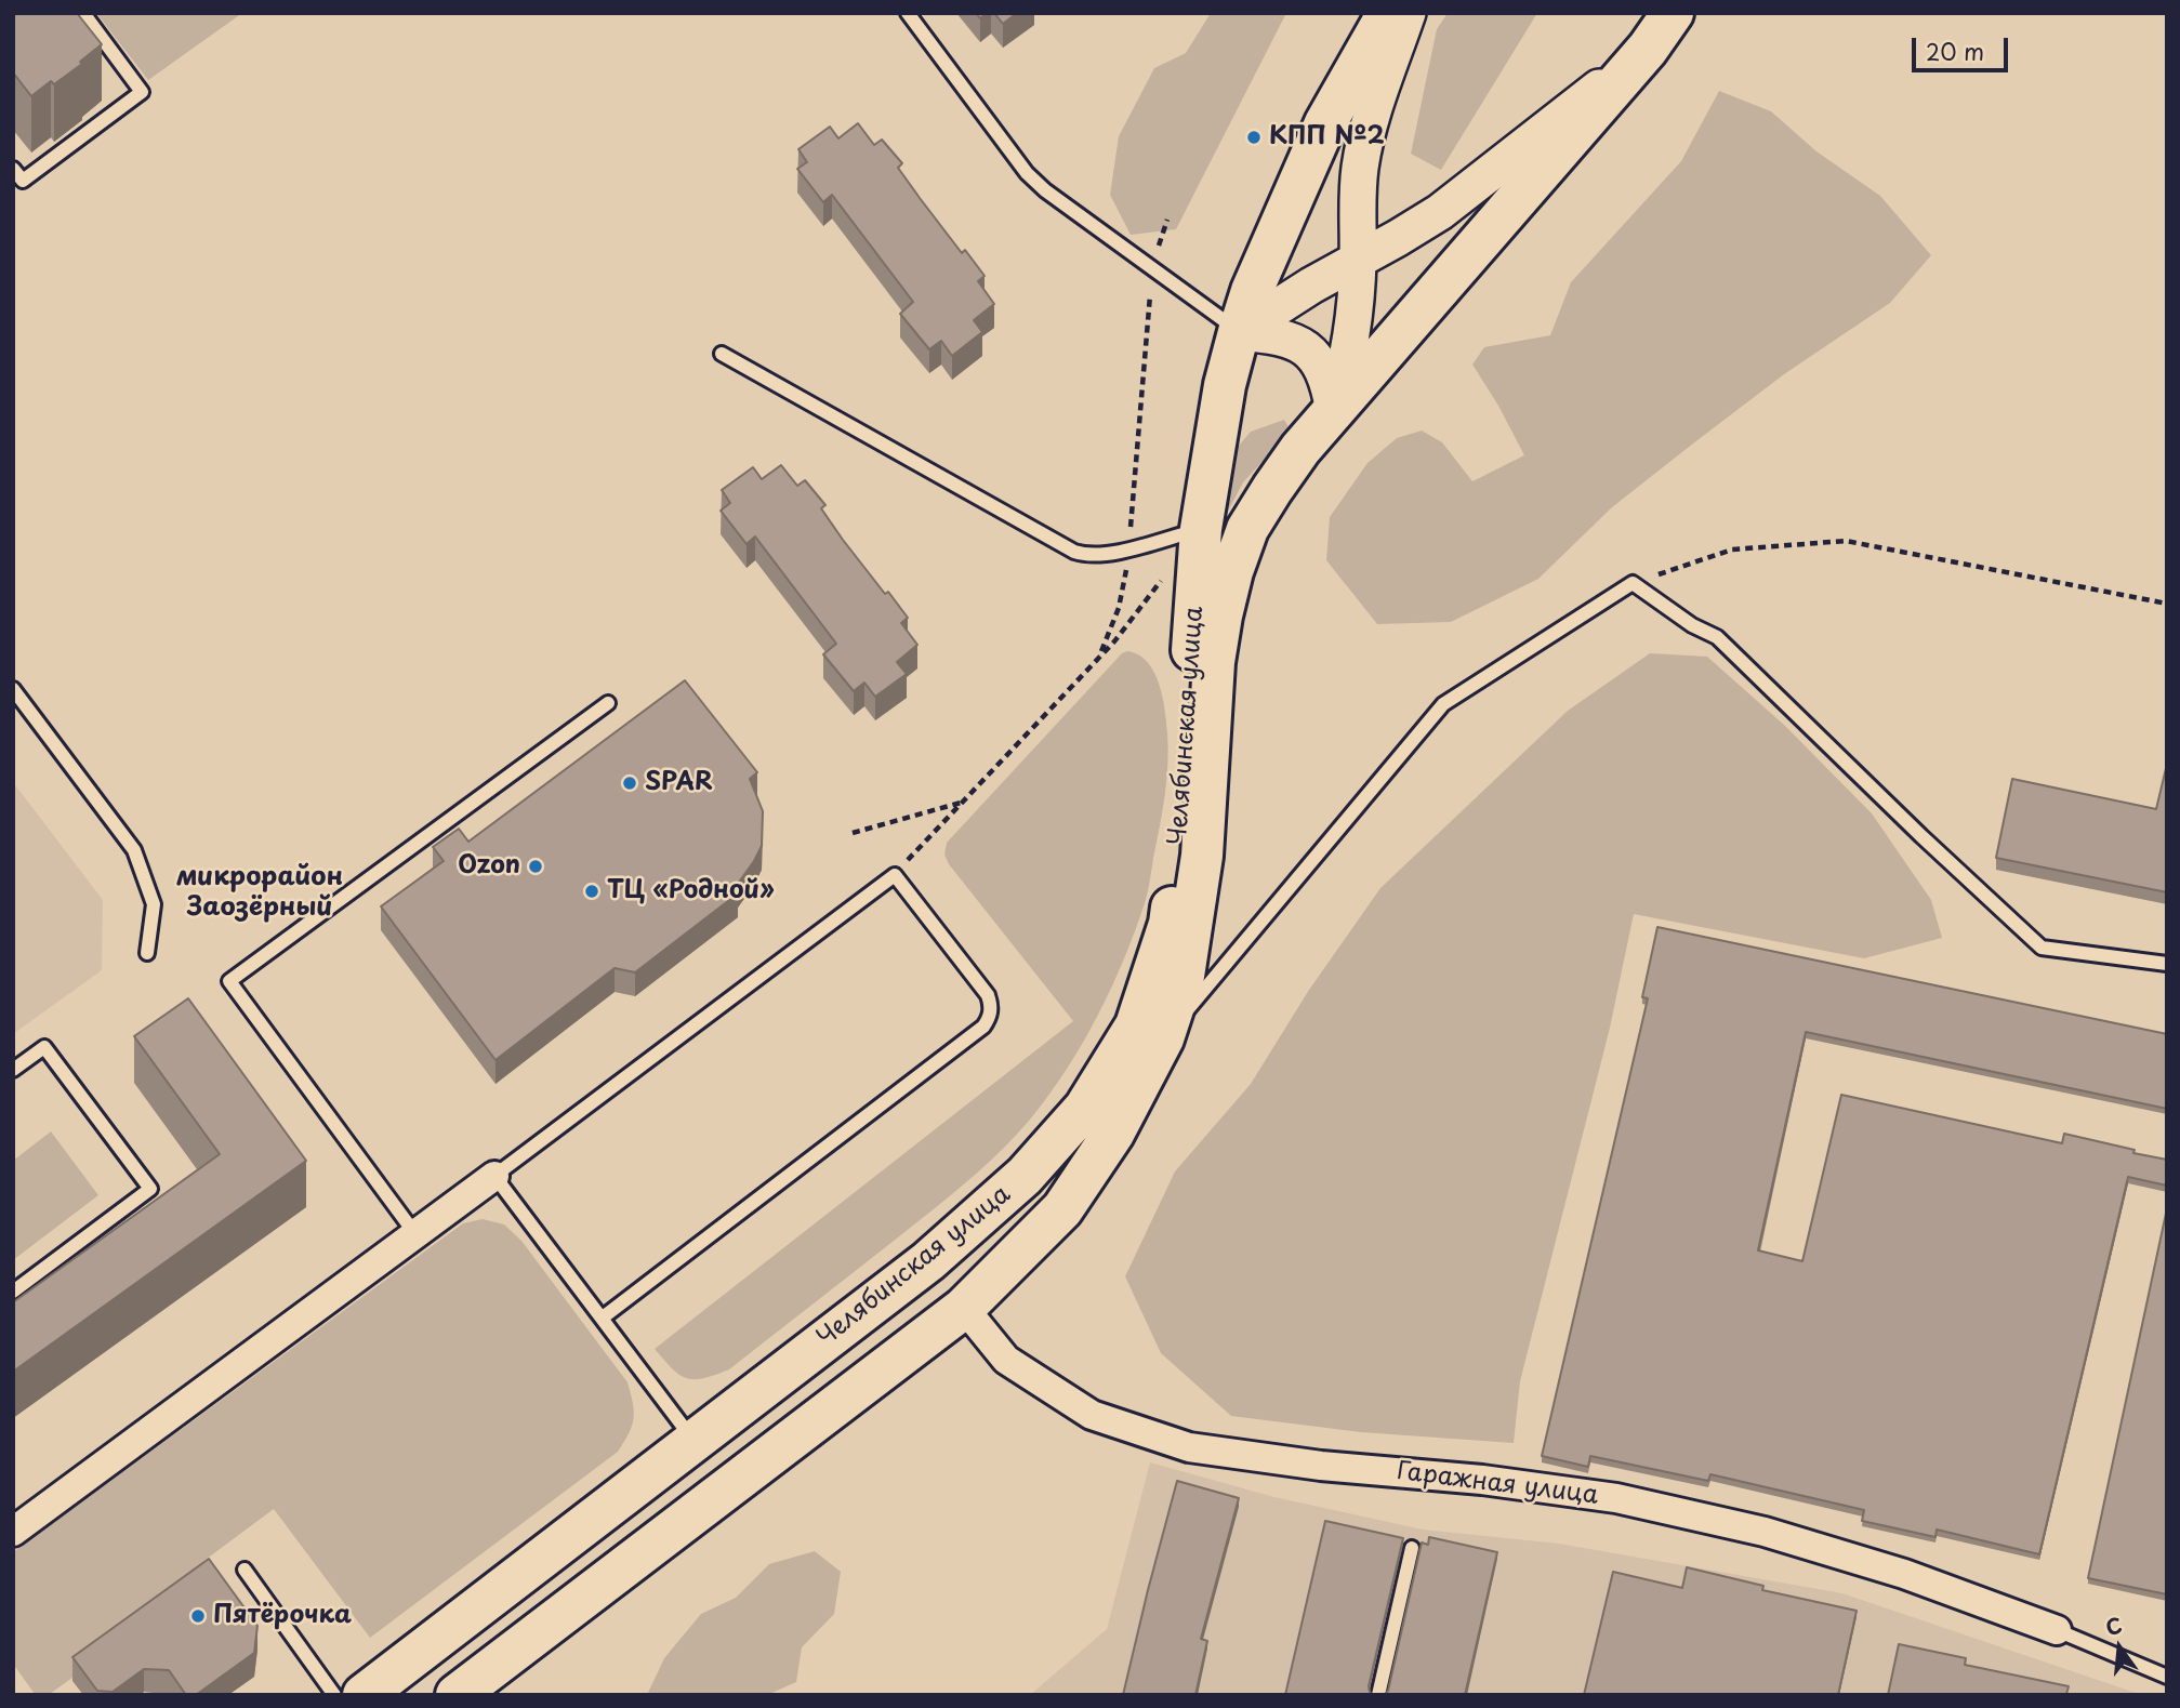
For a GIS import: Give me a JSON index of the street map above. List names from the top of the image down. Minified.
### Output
{"streets":{"main road":["Челябинская улица"],"street":["Гаражная улица"]},"crossings":[["Челябинская улица","Гаражная улица"]],"districts":["микрорайон Заозёрный"],"places":["КПП №2","SPAR","Ozon","ТЦ «Родной»","Пятёрочка"],"scale_bar":"20 m","north":"top"}
